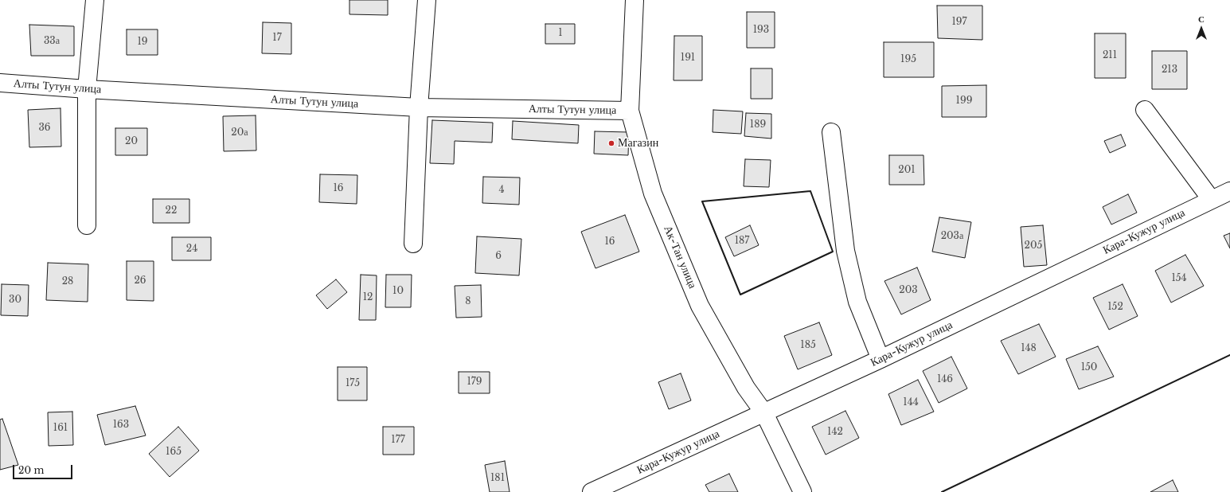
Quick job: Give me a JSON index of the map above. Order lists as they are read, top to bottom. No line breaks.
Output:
{"streets":{"street":["Алты Тутун улица","Кара-Кужур улица","Ак-Тан улица"]},"crossings":[["Алты Тутун улица","Ак-Тан улица"],["Кара-Кужур улица","Ак-Тан улица"]],"places":["Магазин"],"house_numbers":["197","193","1","17","33а","19","211","191","195","213","199","189","36","20а","20","201","16","4","22","203а","187","16","205","24","6","154","26","28","203","10","12","30","8","152","185","148","150","146","179","175","144","163","161","142","177","165","181"],"scale_bar":"20 m","north":"top"}
